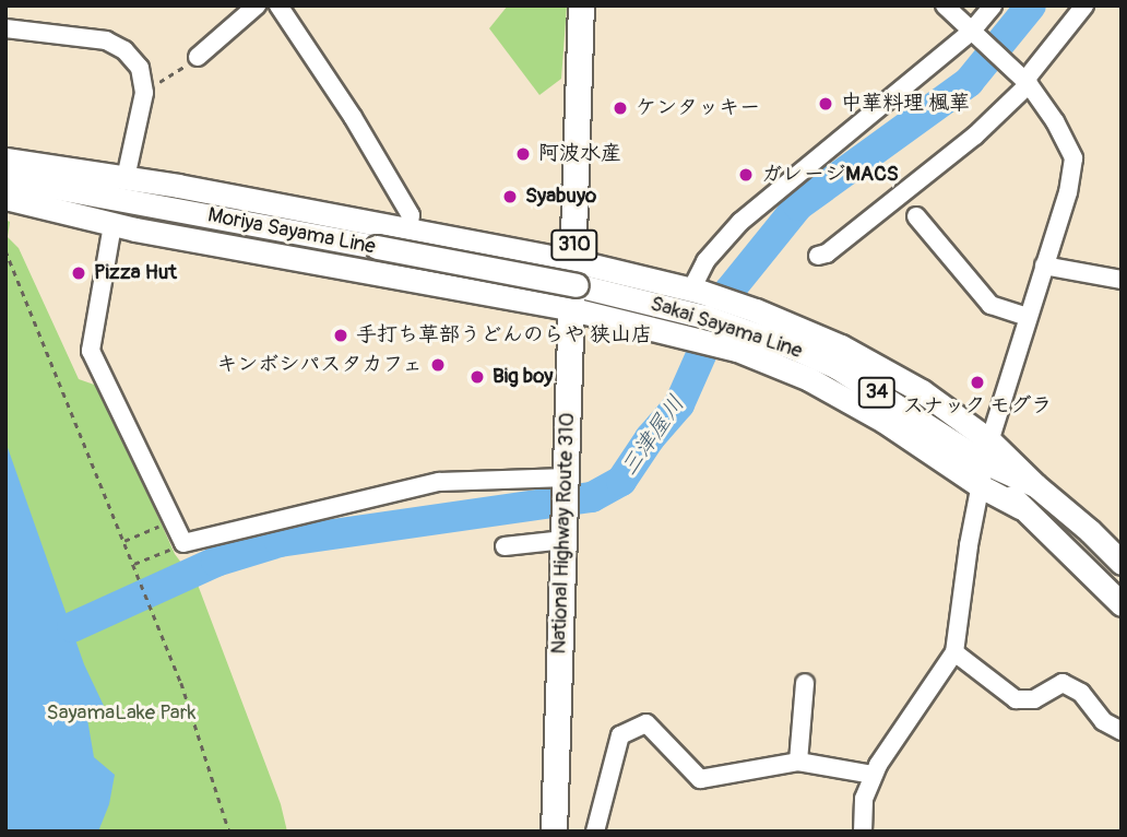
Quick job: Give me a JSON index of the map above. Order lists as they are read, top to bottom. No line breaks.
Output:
{"streets":{"highway":["310","National Highway Route 310"],"main road":["Moriya Sayama Line","Sakai Sayama Line","34"]},"crossings":[["Moriya Sayama Line","Sakai Sayama Line"],["Moriya Sayama Line","National Highway Route 310"],["Sakai Sayama Line","National Highway Route 310"]],"water":["三津屋川"],"parks":["SayamaLake Park"],"places":["中華料理 楓華","ケンタッキー","阿波水産","ガレージMACS","Syabuyo","Pizza Hut","手打ち草部うどんのらや 狭山店","キンボシパスタカフェ","Big boy","スナック モグラ"]}
